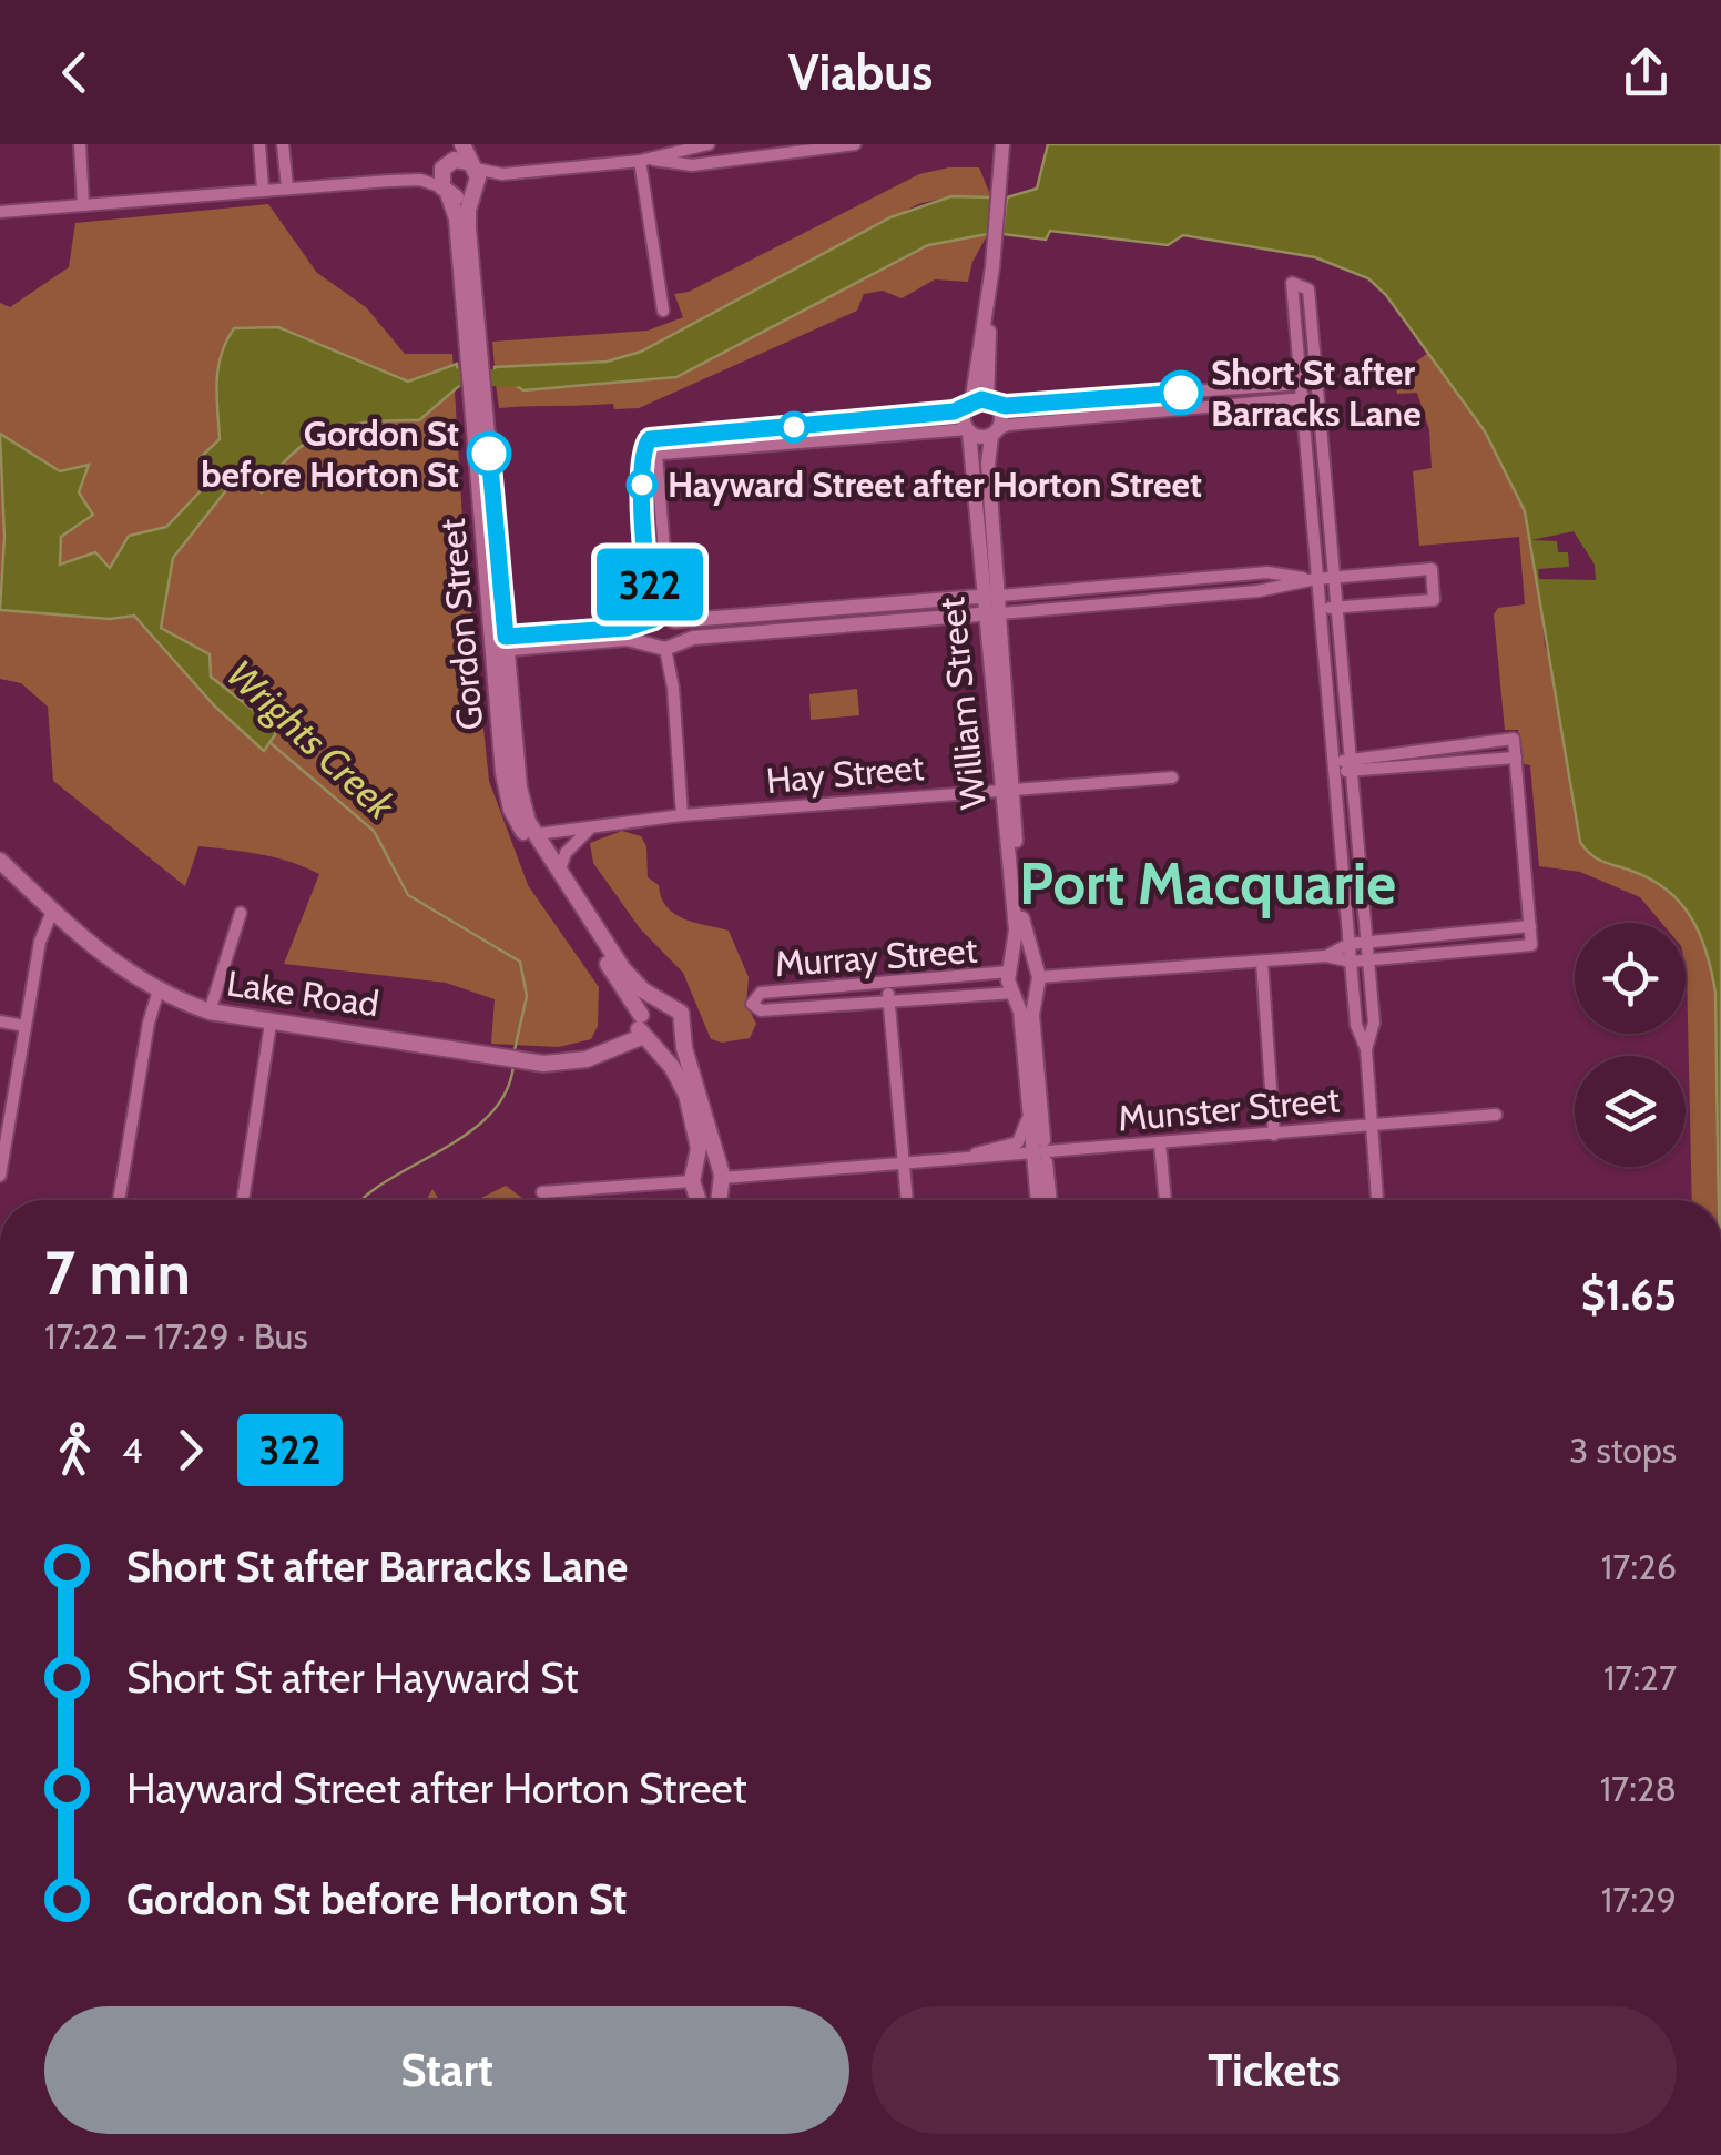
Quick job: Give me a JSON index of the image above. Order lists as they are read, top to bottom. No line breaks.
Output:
{"streets":{"main road":["Gordon Street","Lake Road"],"street":["William Street","Hay Street","Murray Street","Munster Street"]},"crossings":[["Gordon Street","Hay Street"],["Gordon Street","Lake Road"],["William Street","Hay Street"],["William Street","Murray Street"],["William Street","Munster Street"]],"districts":["Port Macquarie"],"water":["Wrights Creek"],"places":["Short St after Barracks Lane","Gordon St before Horton St","Hayward Street after Horton Street"],"lines":["bus line 322"],"page":{"header":"Viabus","on_map":"322","heading":["7 min","17:22 – 17:29 · Bus","$1.65"],"legs":["4","322","3 stops"],"list":[{"name":"Short St after Barracks Lane","value":"17:26"},{"name":"Short St after Hayward St","value":"17:27"},{"name":"Hayward Street after Horton Street","value":"17:28"},{"name":"Gordon St before Horton St","value":"17:29"}],"buttons":["Start","Tickets"]}}
